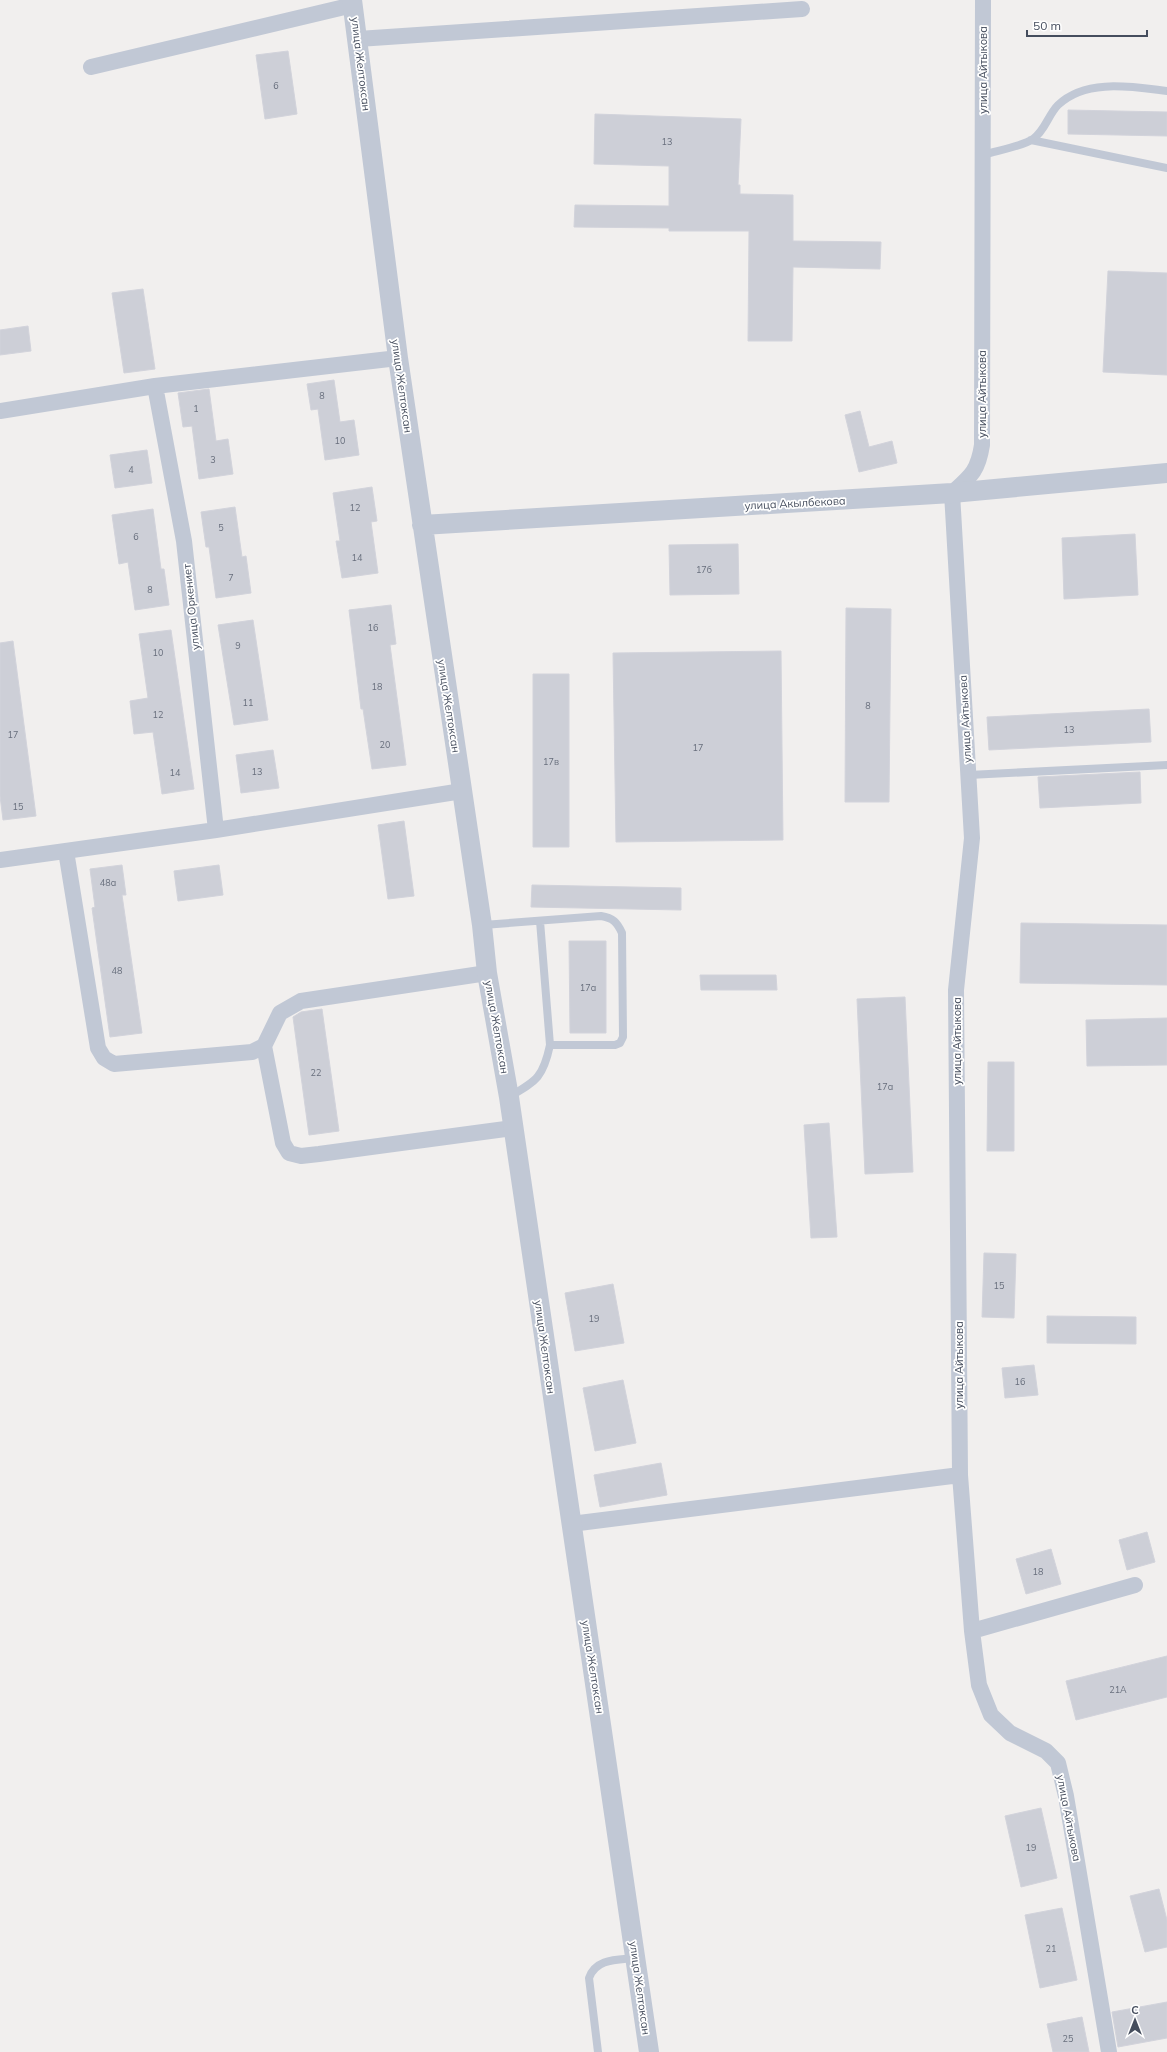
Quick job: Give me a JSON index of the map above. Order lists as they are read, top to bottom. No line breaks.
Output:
{"streets":{"street":["улица Желтоксан","улица Айтыкова","улица Акылбекова","улица Оркениет"]},"crossings":[["улица Желтоксан","улица Акылбекова"],["улица Айтыкова","улица Акылбекова"]],"house_numbers":["6","13","8","1","10","3","4","12","5","6","14","17б","7","8","16","9","10","18","11","8","12","13","17","20","17","17в","13","14","15","48а","48","17а","22","17а","15","19","16","18","21А","19","21","25"],"scale_bar":"50 m","north":"top"}
